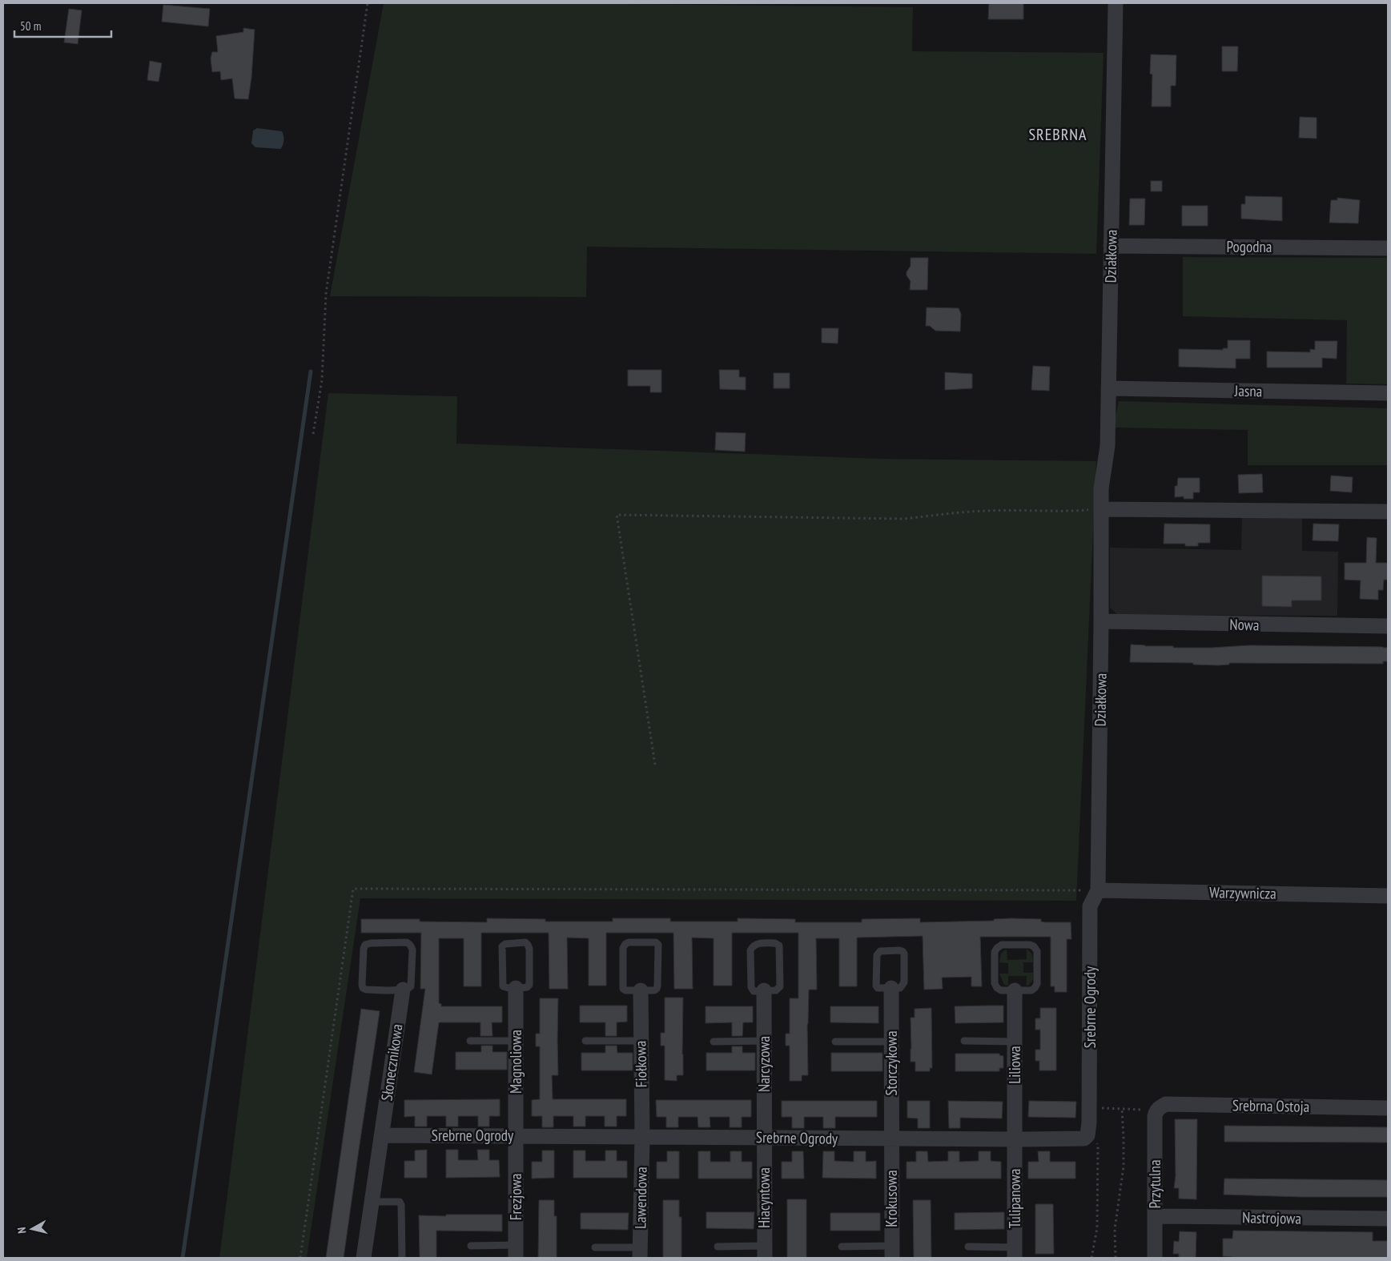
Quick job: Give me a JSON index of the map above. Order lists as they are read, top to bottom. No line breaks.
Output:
{"streets":{"street":["Pogodna","Działkowa","Jasna","Nowa","Warzywnicza","Srebrne Ogrody","Magnoliowa","Słonecznikowa","Storczykowa","Fiołkowa","Narcyzowa","Liliowa","Srebrna Ostoja","Przytulna","Frezjowa","Lawendowa","Hiacyntowa","Krokusowa","Tulipanowa","Nastrojowa"]},"crossings":[["Pogodna","Działkowa"],["Działkowa","Jasna"],["Działkowa","Nowa"],["Działkowa","Warzywnicza"],["Działkowa","Srebrne Ogrody"],["Warzywnicza","Srebrne Ogrody"],["Srebrne Ogrody","Magnoliowa"],["Srebrne Ogrody","Słonecznikowa"],["Srebrne Ogrody","Storczykowa"],["Srebrne Ogrody","Fiołkowa"],["Srebrne Ogrody","Narcyzowa"],["Srebrne Ogrody","Liliowa"],["Srebrne Ogrody","Frezjowa"],["Srebrne Ogrody","Lawendowa"],["Srebrne Ogrody","Hiacyntowa"],["Srebrne Ogrody","Krokusowa"],["Srebrne Ogrody","Tulipanowa"],["Magnoliowa","Frezjowa"],["Storczykowa","Krokusowa"],["Fiołkowa","Lawendowa"],["Narcyzowa","Hiacyntowa"],["Liliowa","Tulipanowa"],["Srebrna Ostoja","Przytulna"],["Przytulna","Nastrojowa"]],"districts":["SREBRNA"],"scale_bar":"50 m","north":"left"}
